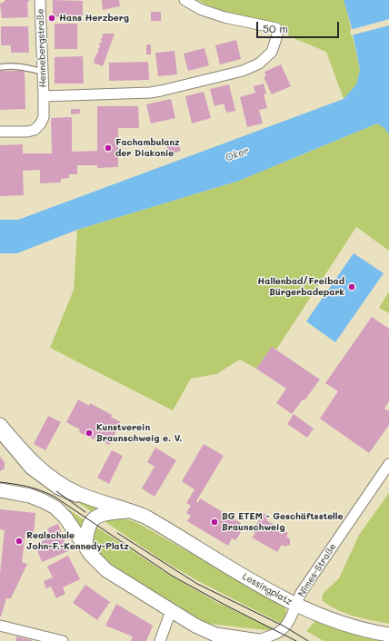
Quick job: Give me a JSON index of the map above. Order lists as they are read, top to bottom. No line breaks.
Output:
{"streets":{"main road":["Lessingplatz"],"street":["Hennebergstraße","Nîmes-Straße"]},"crossings":[["Nîmes-Straße","Lessingplatz"]],"water":["Oker"],"places":["Hans Herzberg","Fachambulanz der Diakonie","Hallenbad/Freibad Bürgerbadepark","Kunstverein Braunschweig e. V.","BG ETEM - Geschäftsstelle Braunschweig","Realschule John-F.-Kennedy-Platz"],"scale_bar":"50 m"}
